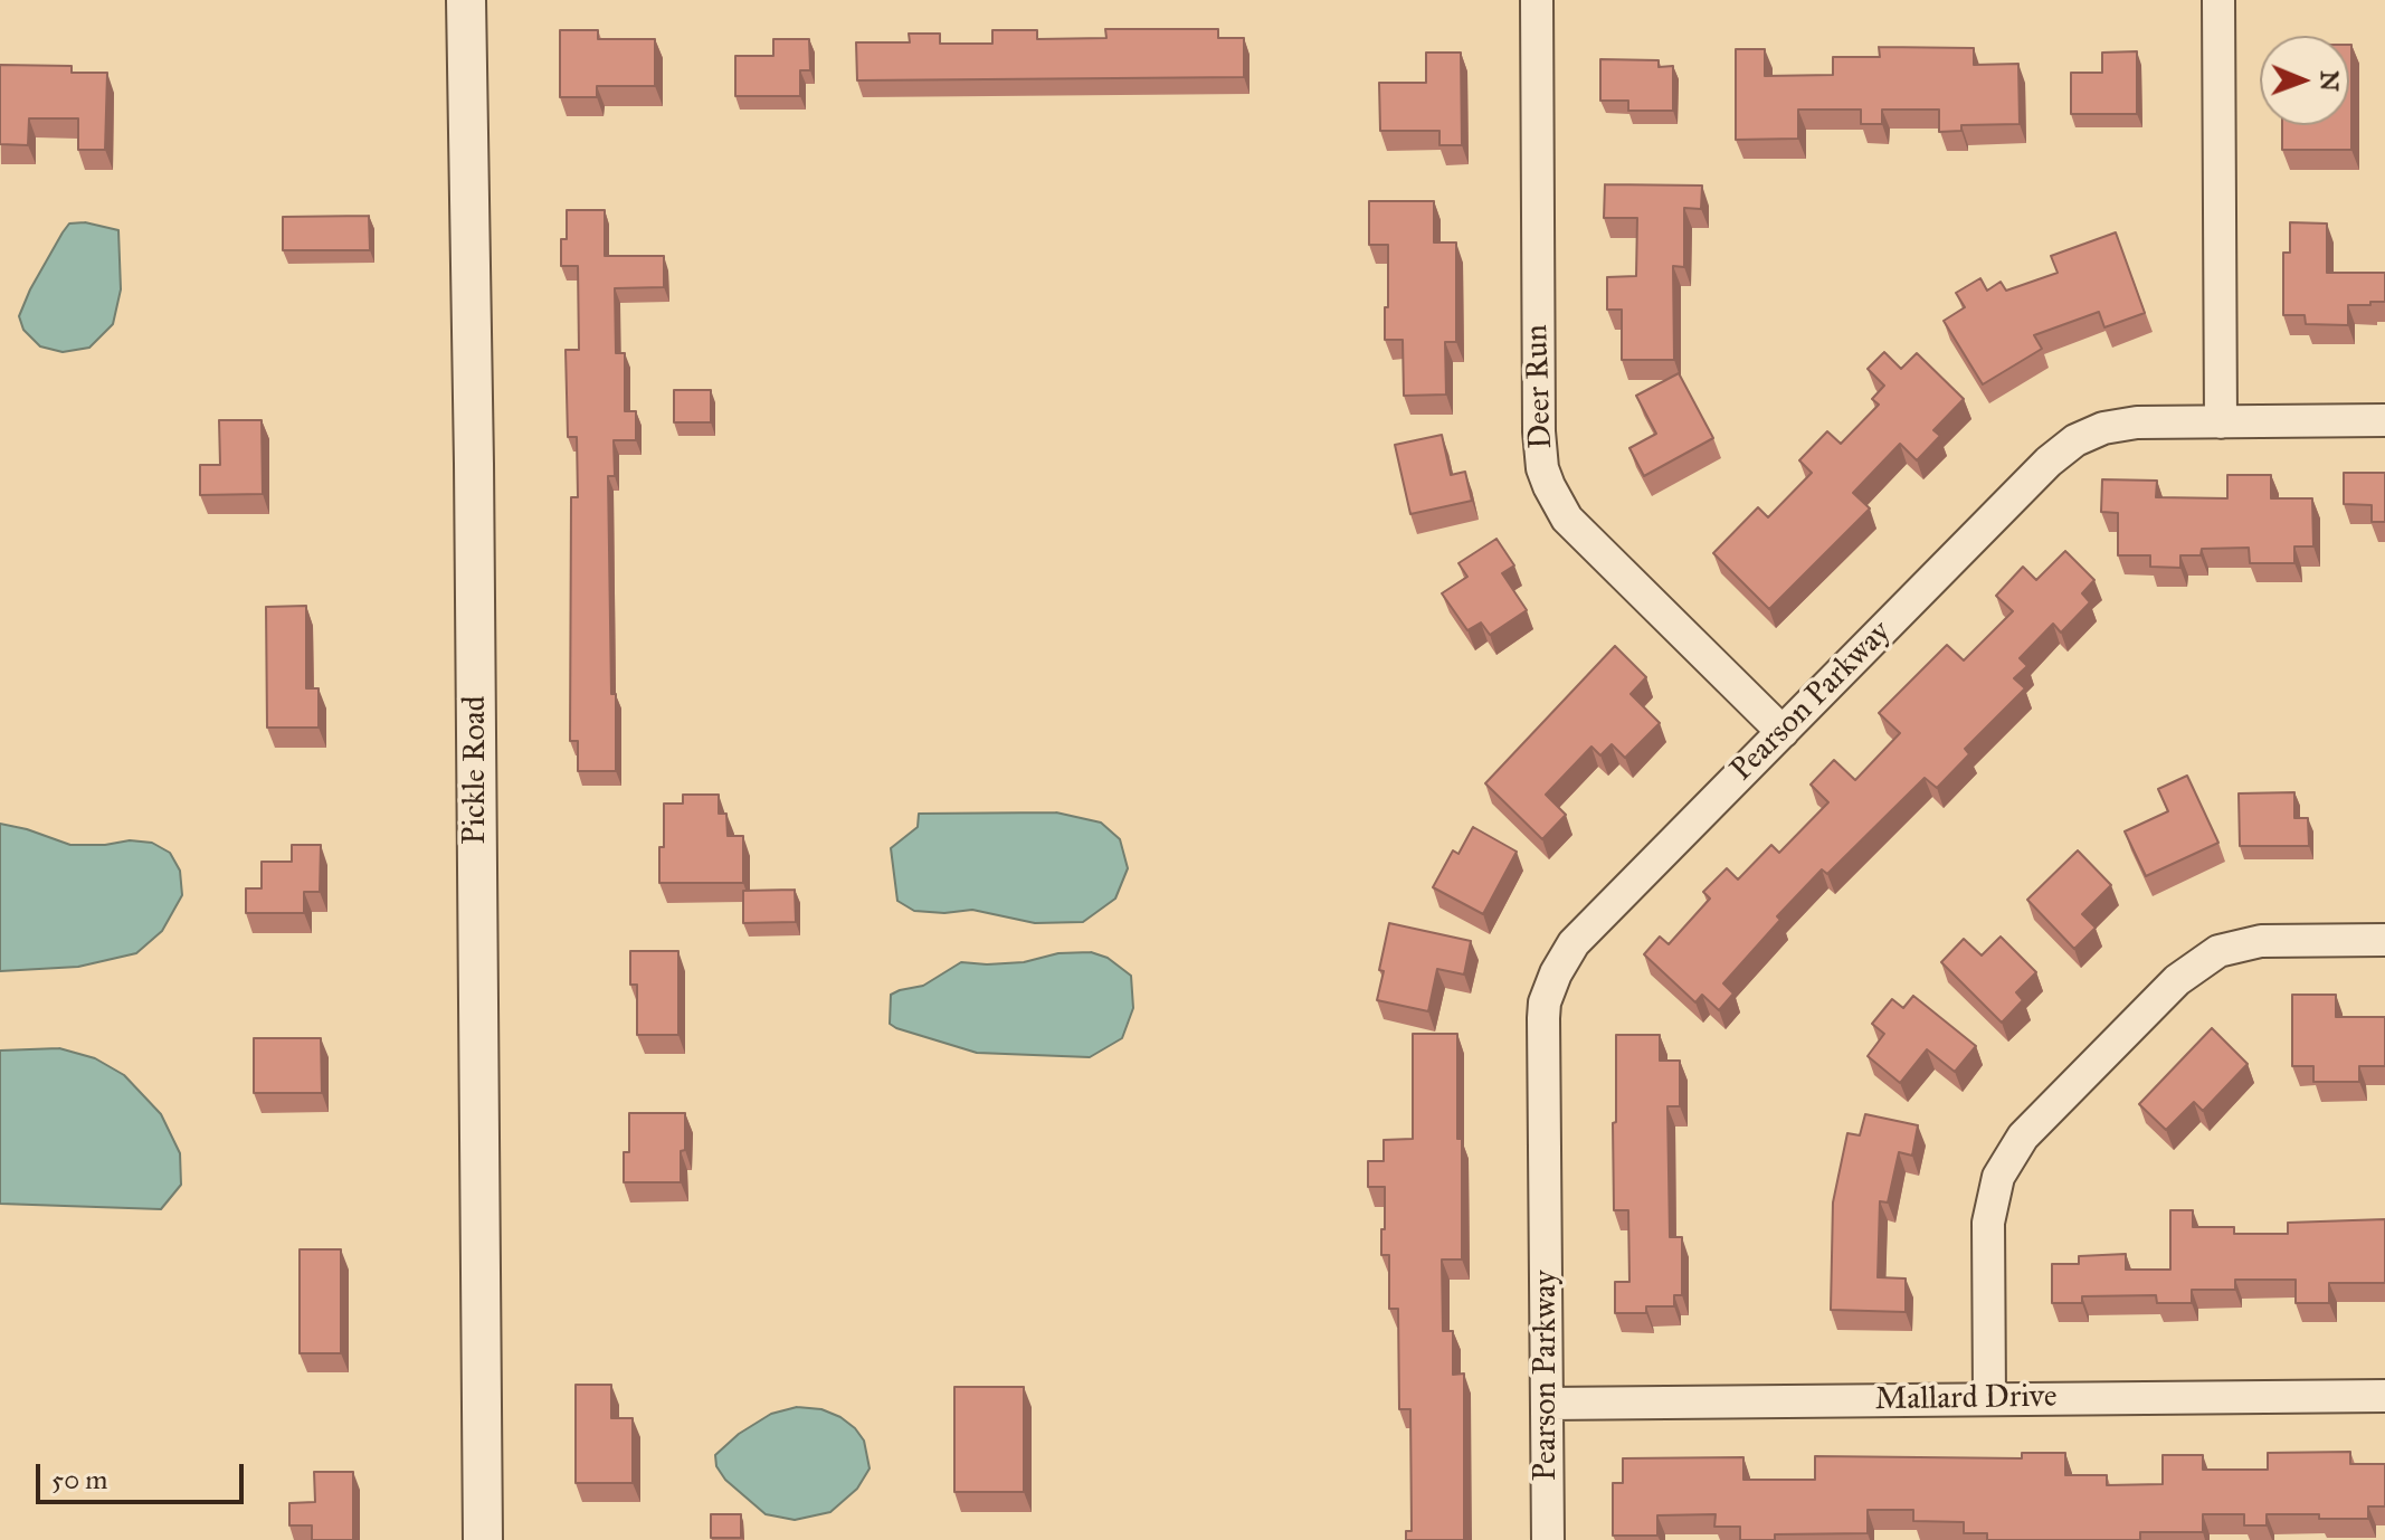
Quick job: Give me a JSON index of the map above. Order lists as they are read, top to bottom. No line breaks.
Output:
{"streets":{"street":["Deer Run","Pearson Parkway","Pickle Road","Mallard Drive"]},"crossings":[["Deer Run","Pearson Parkway"],["Pearson Parkway","Mallard Drive"]],"scale_bar":"50 m","north":"right"}
